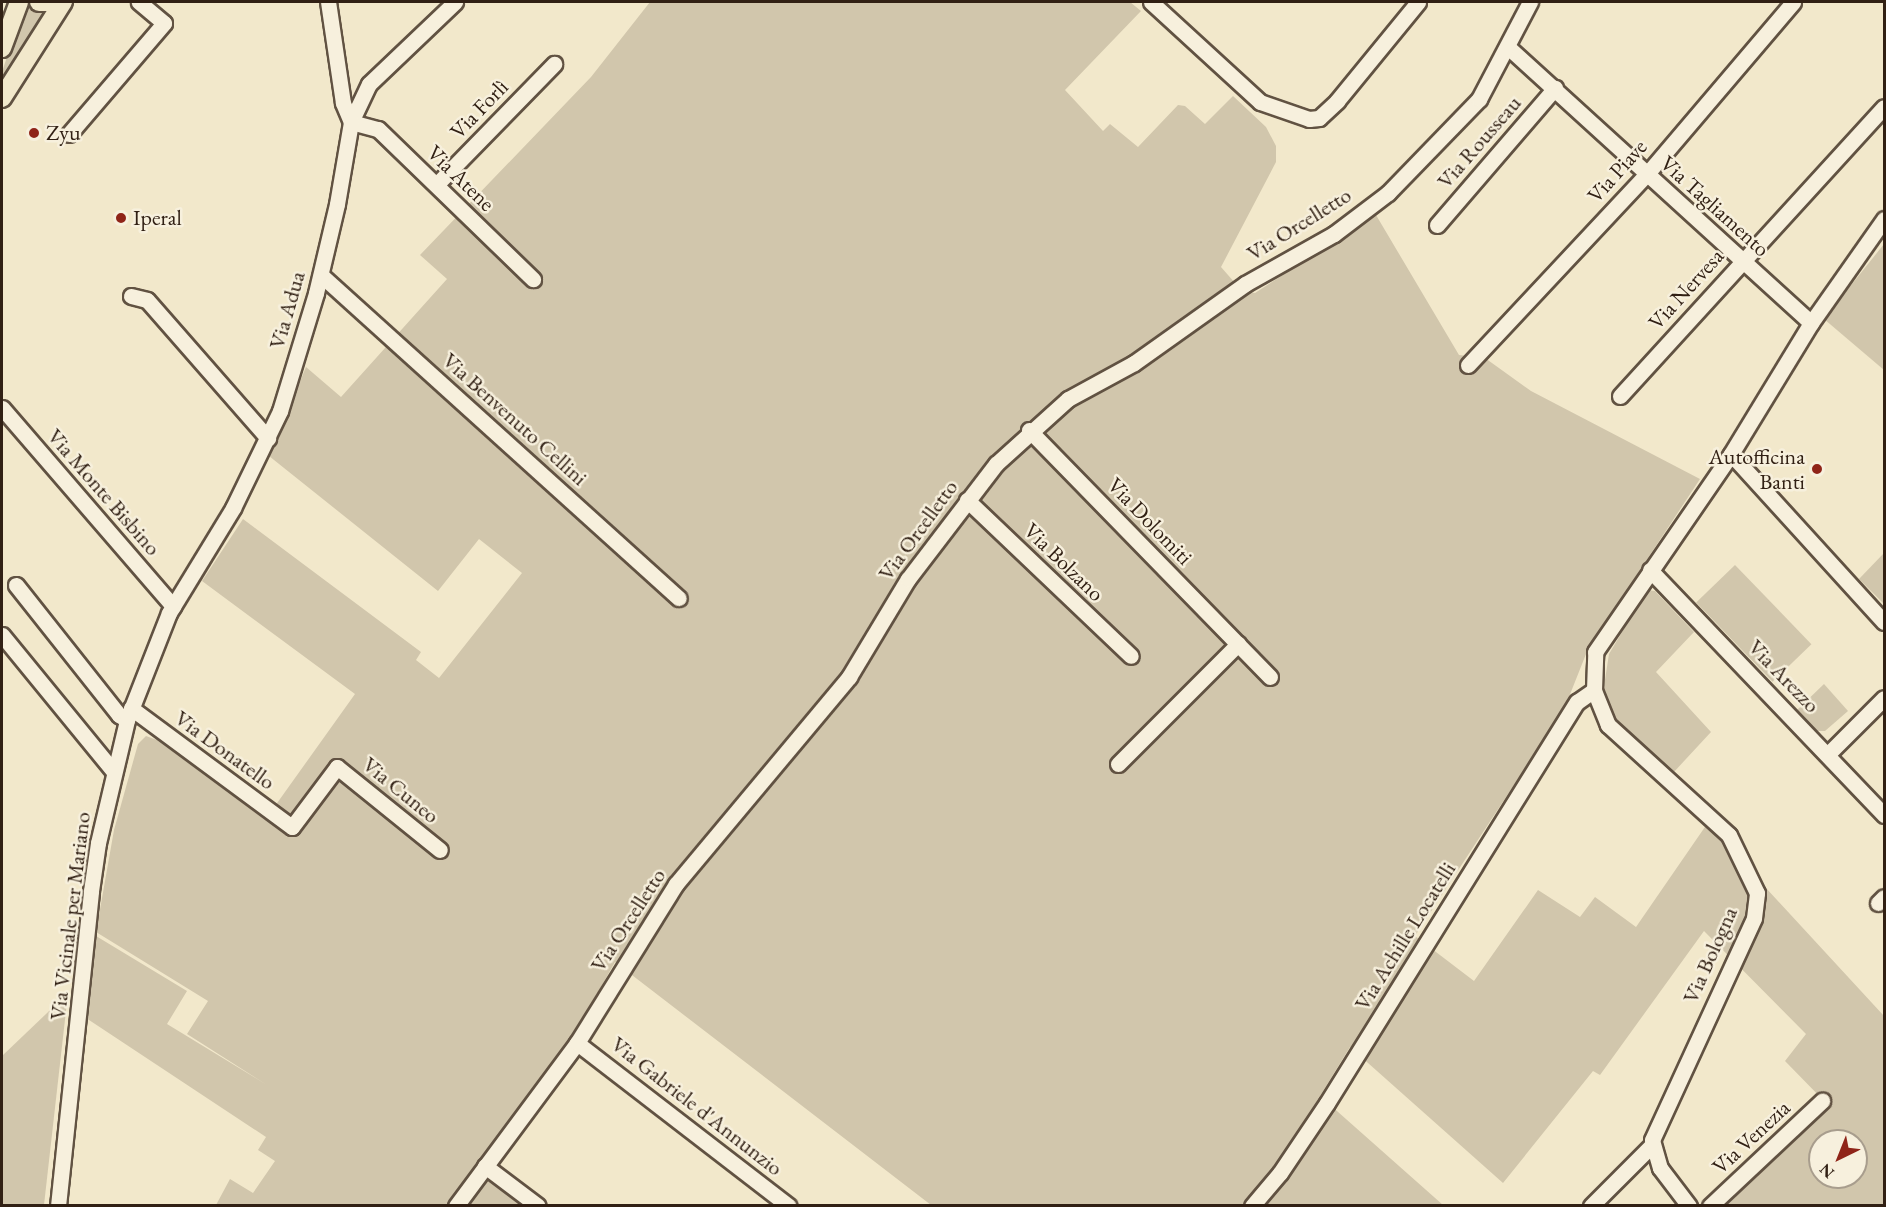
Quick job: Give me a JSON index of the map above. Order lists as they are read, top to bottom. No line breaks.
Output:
{"streets":{"street":["Via Forlì","Via Rousseau","Via Piave","Via Atene","Via Tagliamento","Via Orcelletto","Via Nervesa","Via Adua","Via Benvenuto Cellini","Via Monte Bisbino","Via Dolomiti","Via Bolzano","Via Arezzo","Via Donatello","Via Cuneo","Via Vicinale per Mariano","Via Achille Locatelli","Via Bologna","Via Gabriele d'Annunzio","Via Venezia"]},"crossings":[["Via Forlì","Via Atene"],["Via Rousseau","Via Tagliamento"],["Via Piave","Via Tagliamento"],["Via Atene","Via Adua"],["Via Tagliamento","Via Orcelletto"],["Via Tagliamento","Via Nervesa"],["Via Orcelletto","Via Dolomiti"],["Via Orcelletto","Via Bolzano"],["Via Orcelletto","Via Gabriele d'Annunzio"],["Via Adua","Via Benvenuto Cellini"],["Via Adua","Via Monte Bisbino"],["Via Adua","Via Vicinale per Mariano"],["Via Monte Bisbino","Via Vicinale per Mariano"],["Via Donatello","Via Cuneo"],["Via Donatello","Via Vicinale per Mariano"],["Via Achille Locatelli","Via Bologna"]],"places":["Zyu","Iperal","Autofficina Banti"],"north":"bottom left"}
